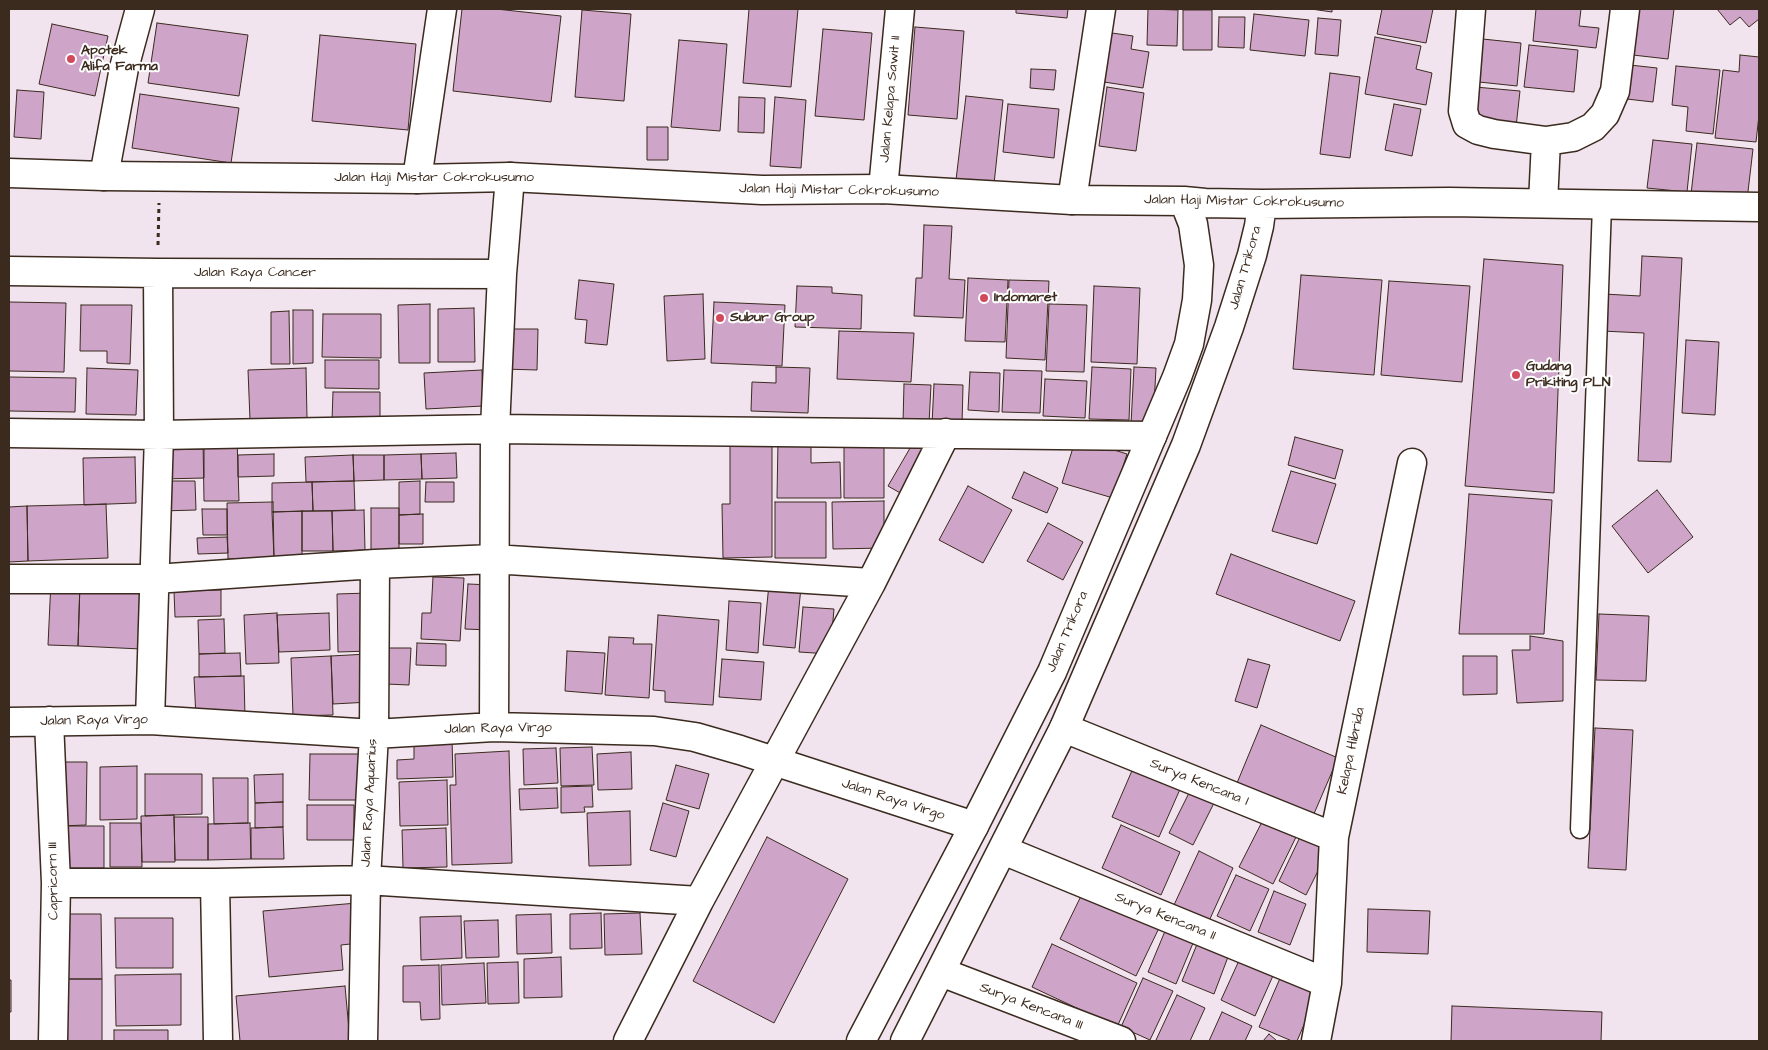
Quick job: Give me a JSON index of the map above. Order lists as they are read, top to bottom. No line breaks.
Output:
{"streets":{"street":["Jalan Kelapa Sawit II","Jalan Haji Mistar Cokrokusumo","Jalan Trikora","Jalan Raya Cancer","Jalan Raya Virgo","Kelapa Hibrida","Surya Kencana I","Jalan Raya Aquarius","Capricorn III","Surya Kencana II","Surya Kencana III"]},"crossings":[["Jalan Kelapa Sawit II","Jalan Haji Mistar Cokrokusumo"],["Jalan Haji Mistar Cokrokusumo","Jalan Trikora"],["Jalan Trikora","Jalan Raya Virgo"],["Jalan Trikora","Surya Kencana I"],["Jalan Trikora","Surya Kencana II"],["Jalan Trikora","Surya Kencana III"],["Jalan Raya Virgo","Jalan Raya Aquarius"],["Jalan Raya Virgo","Capricorn III"],["Kelapa Hibrida","Surya Kencana I"],["Kelapa Hibrida","Surya Kencana II"]],"places":["Apotek Alifa Farma","Indomaret","Subur Group","Gudang Prikiting PLN"]}
